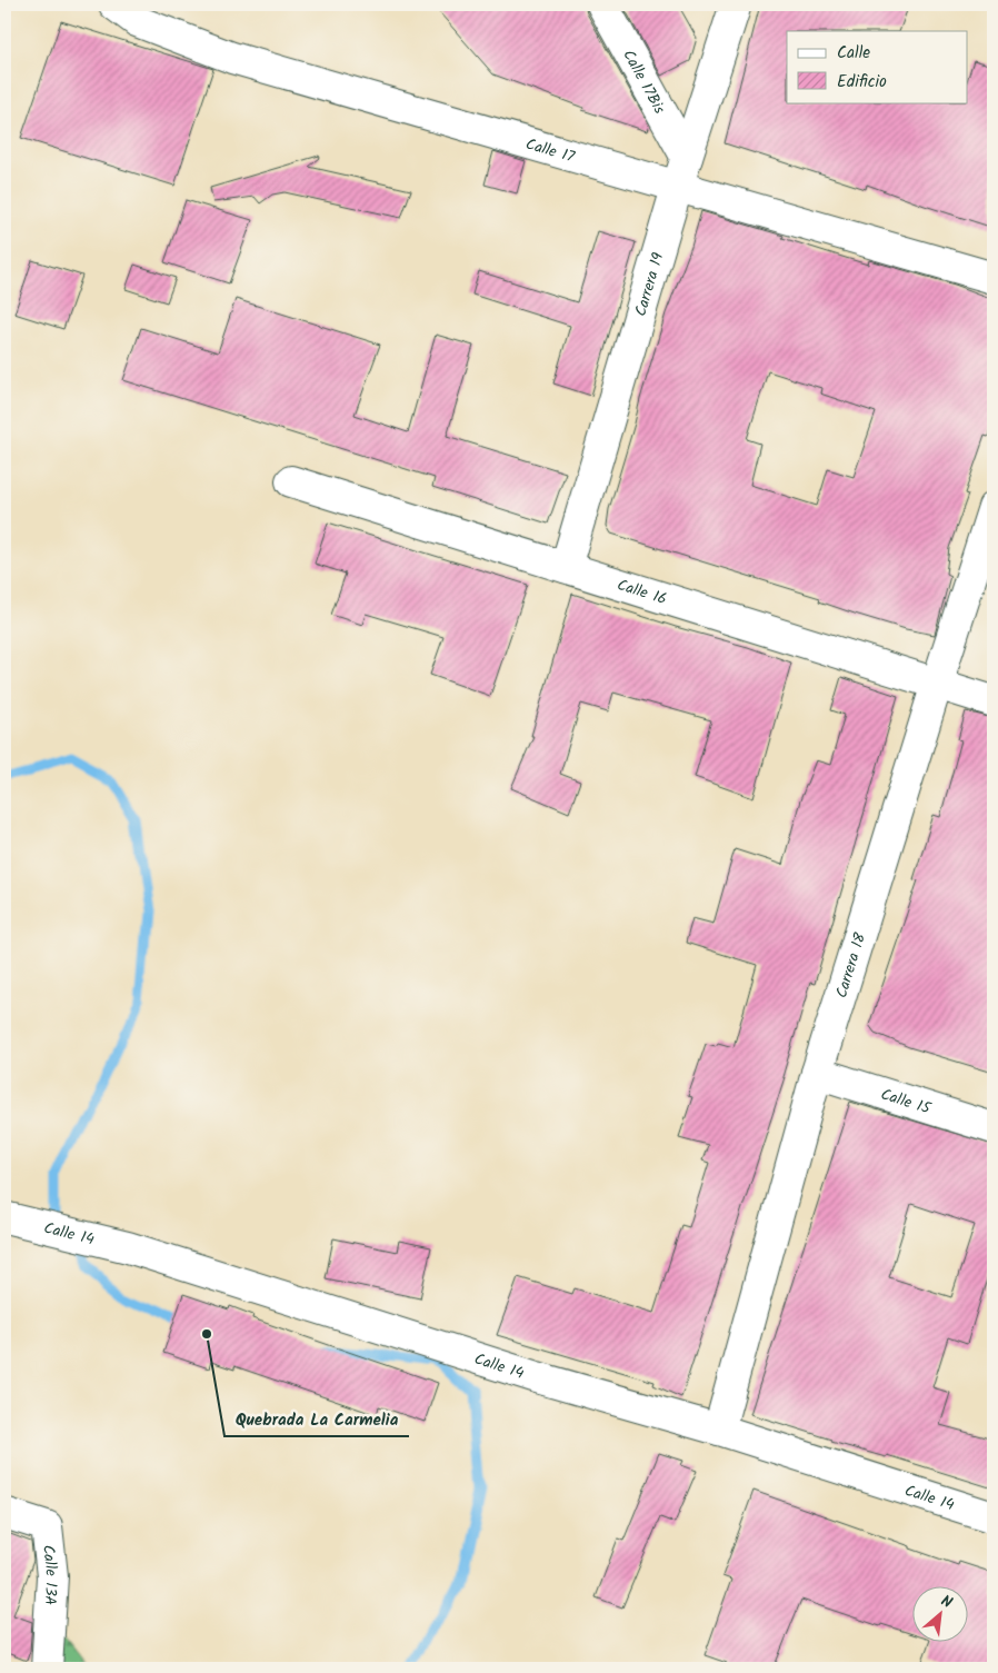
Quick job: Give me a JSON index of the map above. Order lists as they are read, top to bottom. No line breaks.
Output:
{"streets":{"street":["Calle 17Bis","Calle 17","Carrera 19","Calle 16","Carrera 18","Calle 15","Calle 14","Calle 13A"]},"crossings":[["Calle 17Bis","Carrera 19"],["Calle 17","Carrera 19"],["Carrera 19","Calle 16"],["Calle 16","Carrera 18"],["Carrera 18","Calle 15"],["Carrera 18","Calle 14"]],"places":["Quebrada La Carmelia"],"legend":["Calle","Edificio"],"north":"top right"}
